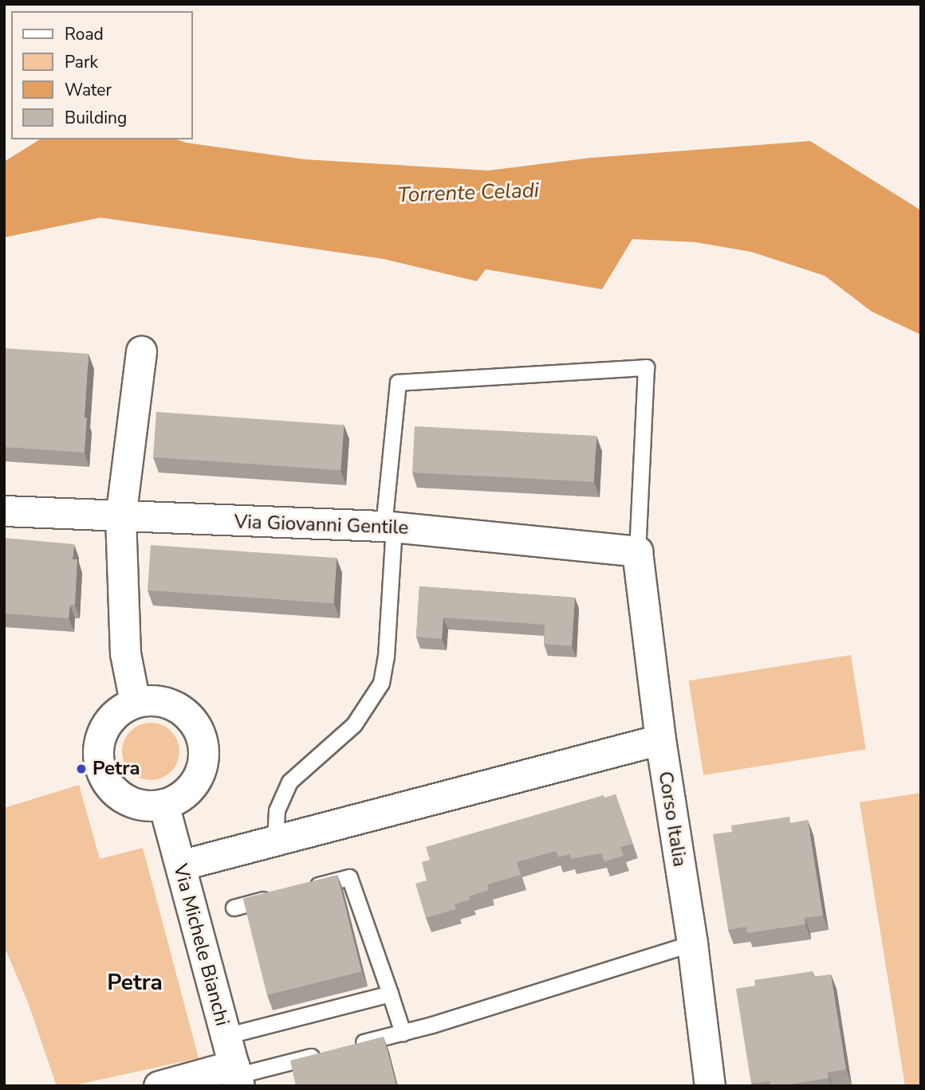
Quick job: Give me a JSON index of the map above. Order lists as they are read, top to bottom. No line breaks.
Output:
{"streets":{"street":["Via Giovanni Gentile","Corso Italia","Via Michele Bianchi"]},"crossings":[["Via Giovanni Gentile","Corso Italia"]],"districts":["Petra"],"water":["Torrente Celadi"],"places":["Petra"],"legend":["Road","Park","Water","Building"]}
